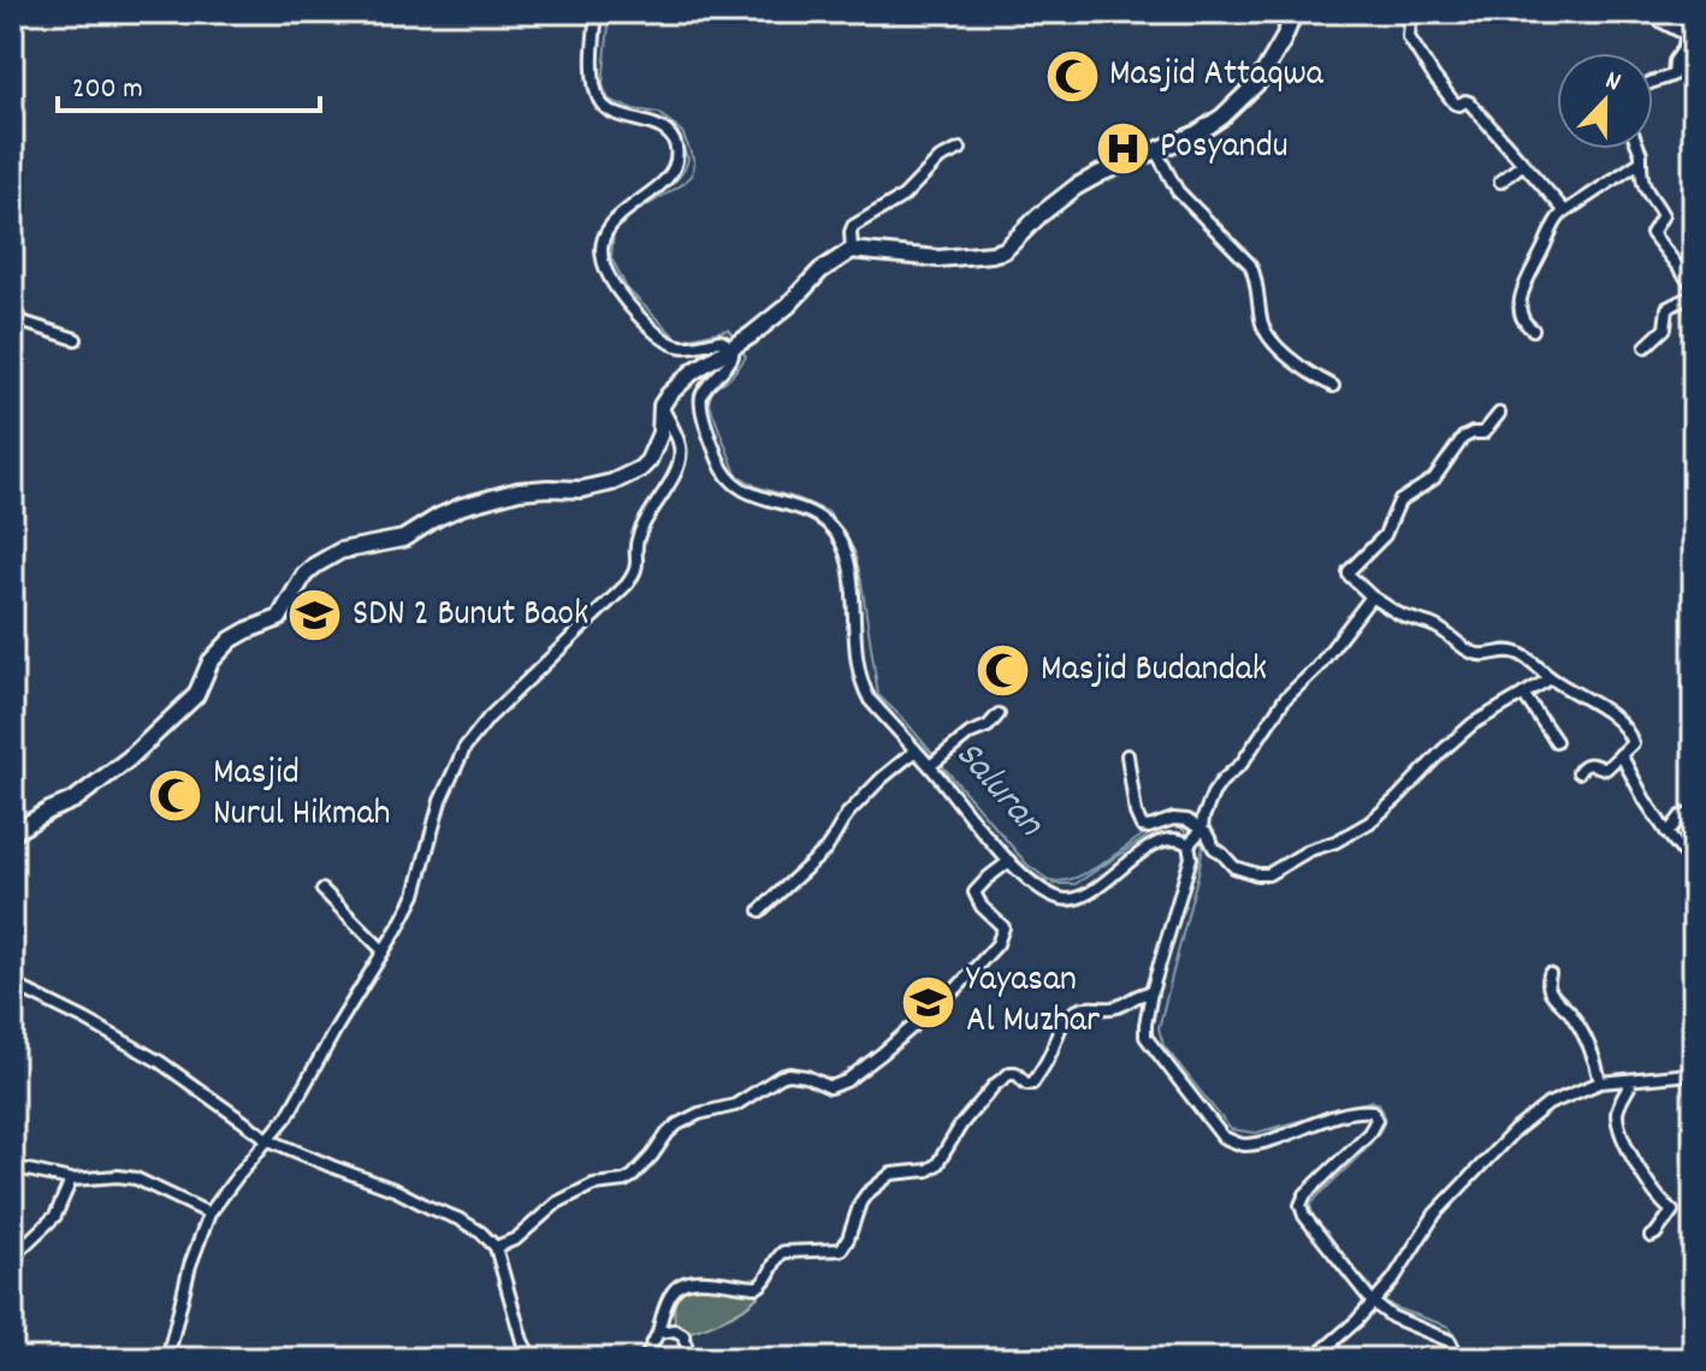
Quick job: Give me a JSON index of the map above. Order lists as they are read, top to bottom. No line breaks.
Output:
{"water":["Saluran"],"places":{"mosque":["Masjid Attaqwa","Masjid Budandak","Masjid Nurul Hikmah"],"hospital":["Posyandu"],"school or university":["SDN 2 Bunut Baok","Yayasan Al Muzhar"]},"scale_bar":"200 m","north":"top"}
